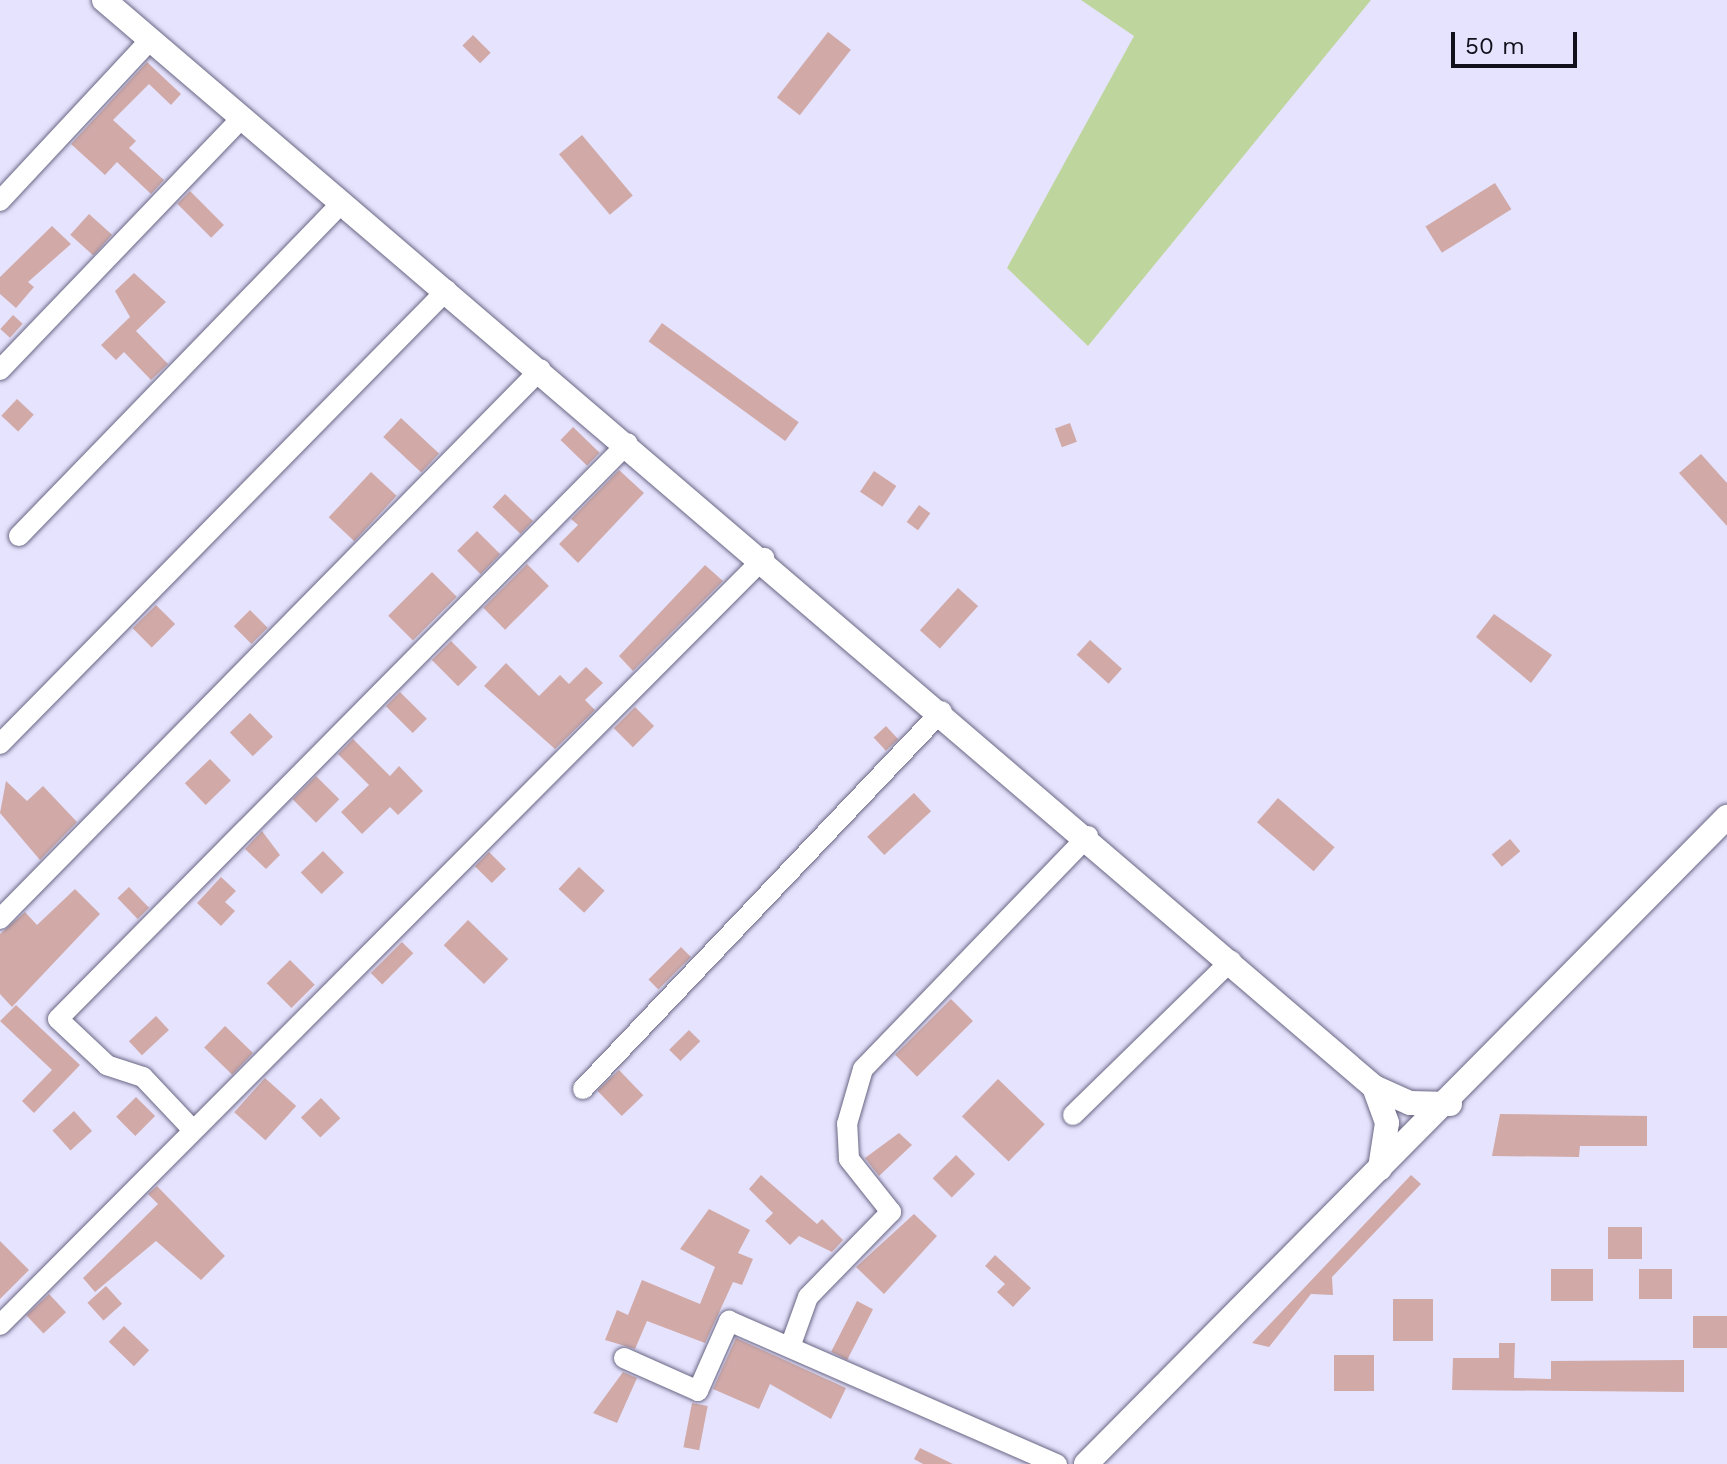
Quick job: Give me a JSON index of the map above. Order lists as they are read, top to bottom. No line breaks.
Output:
{"scale_bar":"50 m"}
